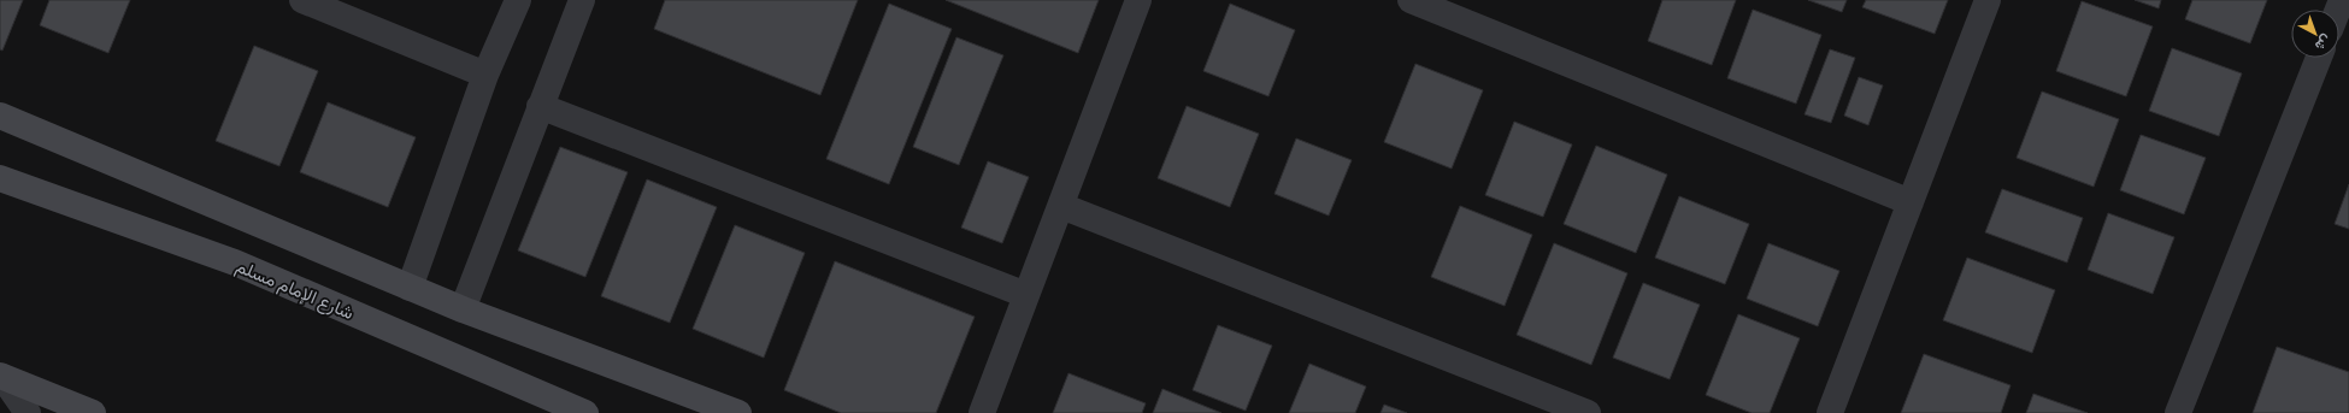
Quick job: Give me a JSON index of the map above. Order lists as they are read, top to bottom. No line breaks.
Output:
{"streets":{"street":["شارع الإمام مسلم"]},"north":"bottom right"}
